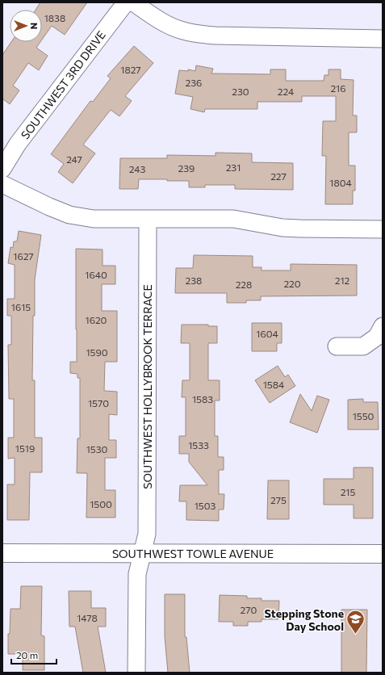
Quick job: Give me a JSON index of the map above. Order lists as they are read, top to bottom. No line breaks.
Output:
{"streets":{"street":["SOUTHWEST 3RD DRIVE","SOUTHWEST HOLLYBROOK TERRACE","SOUTHWEST TOWLE AVENUE"]},"crossings":[["SOUTHWEST HOLLYBROOK TERRACE","SOUTHWEST TOWLE AVENUE"]],"places":{"school or university":["Stepping Stone Day School"]},"house_numbers":["1838","1827","236","216","230","224","247","231","239","243","227","1804","1627","1640","238","212","220","228","1615","1620","1604","1590","1584","1583","1570","1550","1533","1519","1530","215","275","1500","1503","270","1478"],"scale_bar":"20 m","north":"right"}
